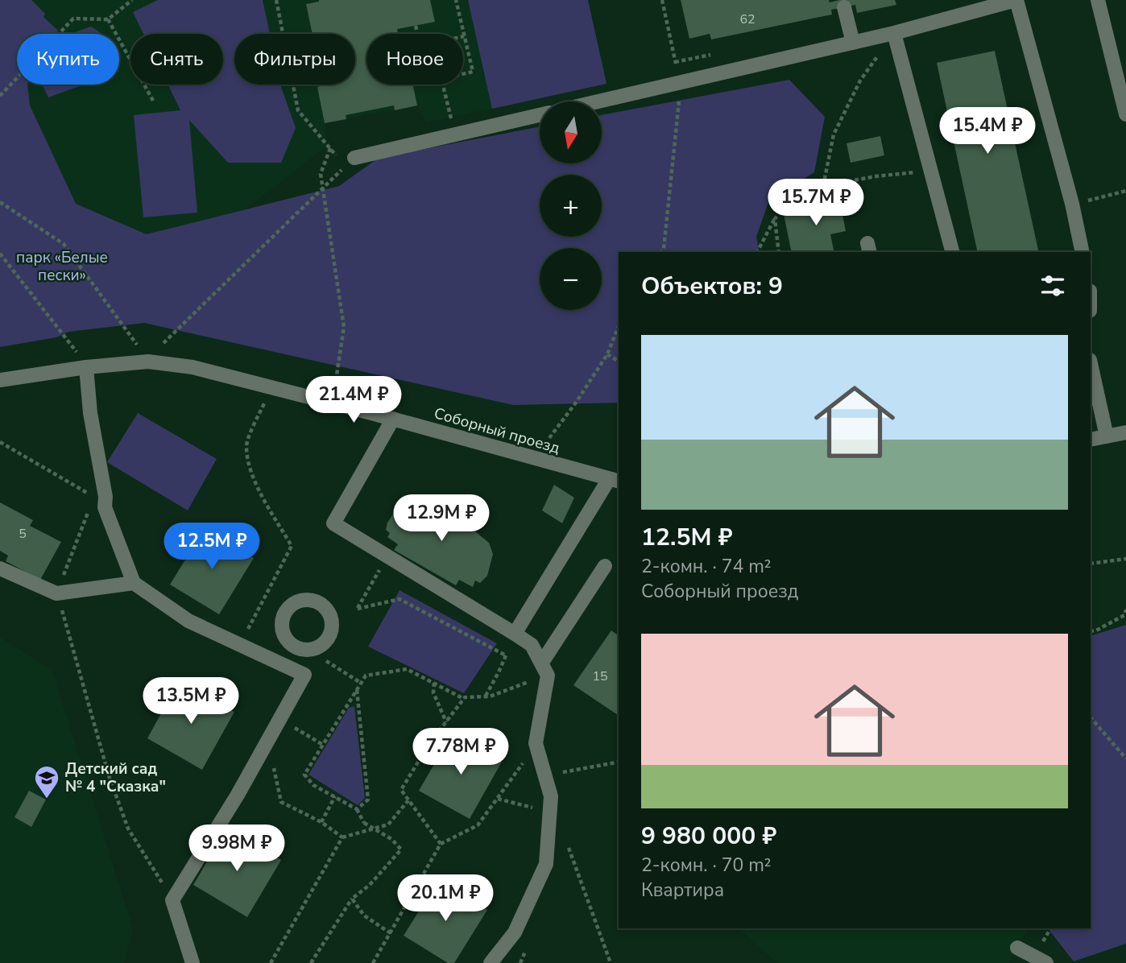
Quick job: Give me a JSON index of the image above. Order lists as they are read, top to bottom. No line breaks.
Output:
{"streets":{"street":["Соборный проезд"]},"parks":["парк «Белые пески»"],"places":{"school or university":["Детский сад № 4 \"Сказка\""]},"house_numbers":["62","5","15"],"north":"bottom","page":{"chip":["Купить","Снять","Фильтры","Новое"],"map_buttons":["+","−"],"price":["15.4M ₽","15.7M ₽","21.4M ₽","12.9M ₽","12.5M ₽","13.5M ₽","7.78M ₽","9.98M ₽","20.1M ₽"],"heading":"Объектов: 9","list":[{"name":"12.5M ₽","note":"2-комн. · 74 m² · Соборный проезд"},{"name":"9 980 000 ₽","note":"2-комн. · 70 m² · Квартира"}]}}
